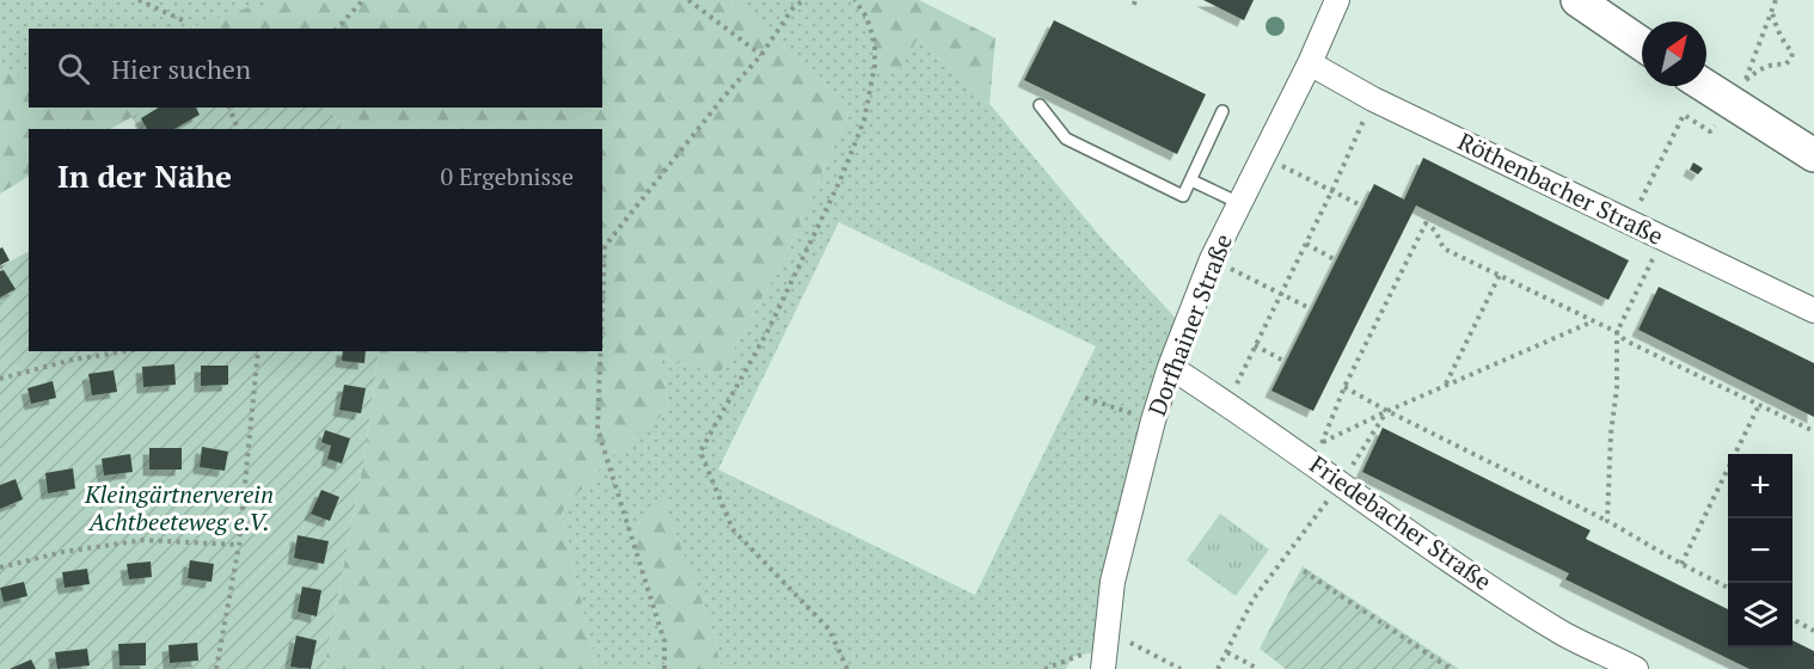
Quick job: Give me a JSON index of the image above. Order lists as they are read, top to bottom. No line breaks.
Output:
{"streets":{"street":["Röthenbacher Straße","Dorfhainer Straße","Friedebacher Straße"]},"crossings":[["Röthenbacher Straße","Dorfhainer Straße"],["Dorfhainer Straße","Friedebacher Straße"]],"parks":["Kleingärtnerverein Achtbeeteweg e.V."],"north":"top right","page":{"search":"Hier suchen","heading":["In der Nähe","0 Ergebnisse"],"map_buttons":["+","−"]}}
